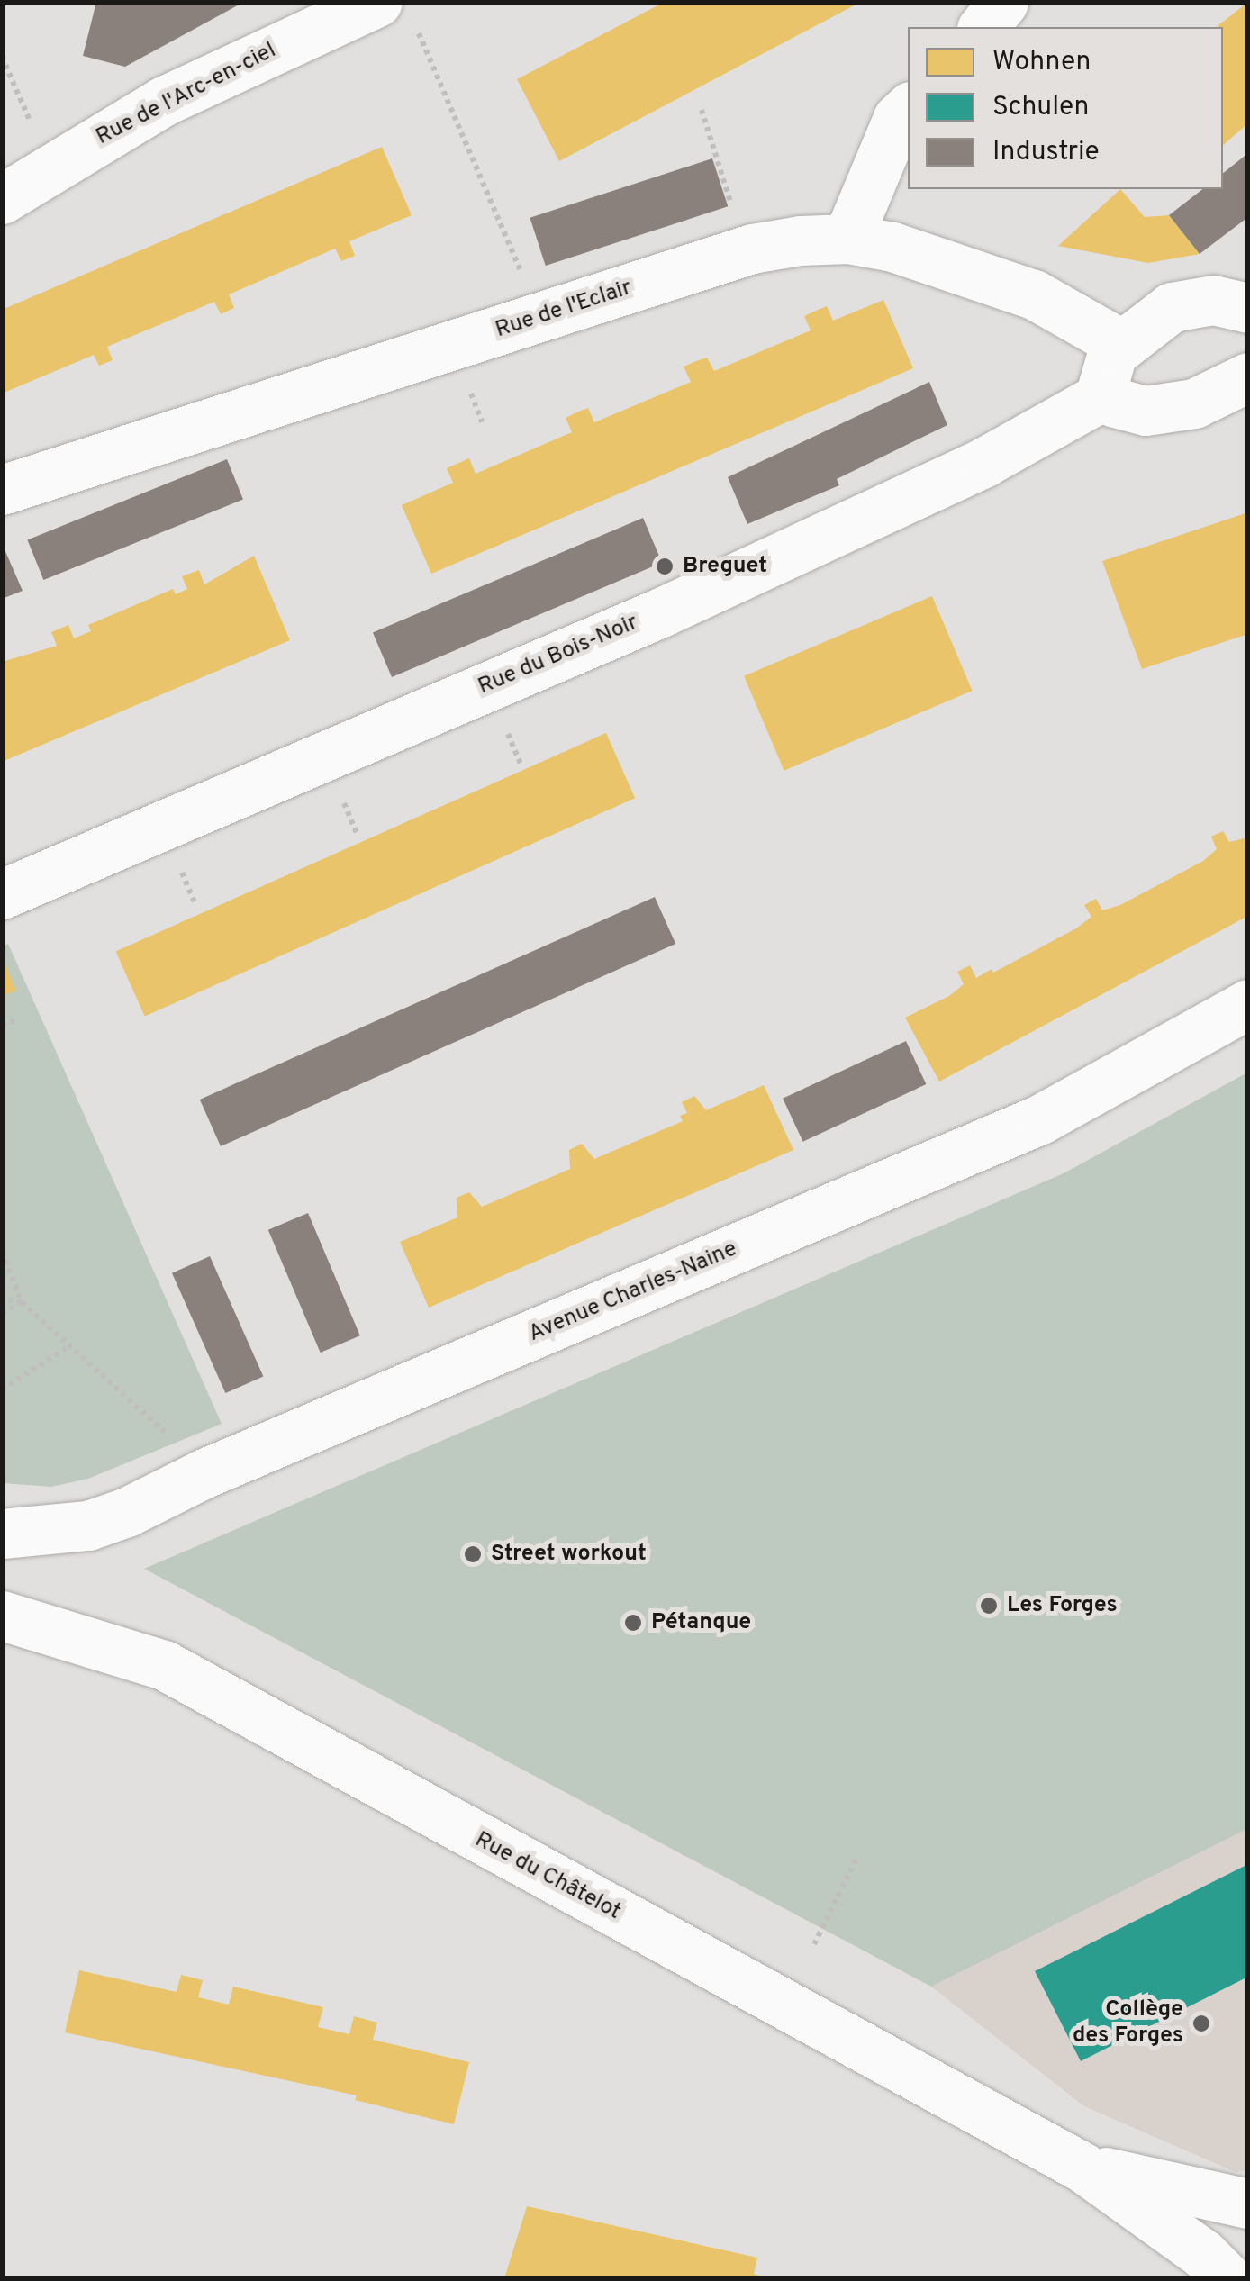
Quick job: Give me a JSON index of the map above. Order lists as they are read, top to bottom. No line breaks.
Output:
{"streets":{"street":["Rue de l'Arc-en-ciel","Rue de l'Eclair","Rue du Bois-Noir","Avenue Charles-Naine","Rue du Châtelot"]},"places":["Breguet","Street workout","Les Forges","Pétanque","Collège des Forges"],"legend":["Wohnen","Schulen","Industrie"]}
